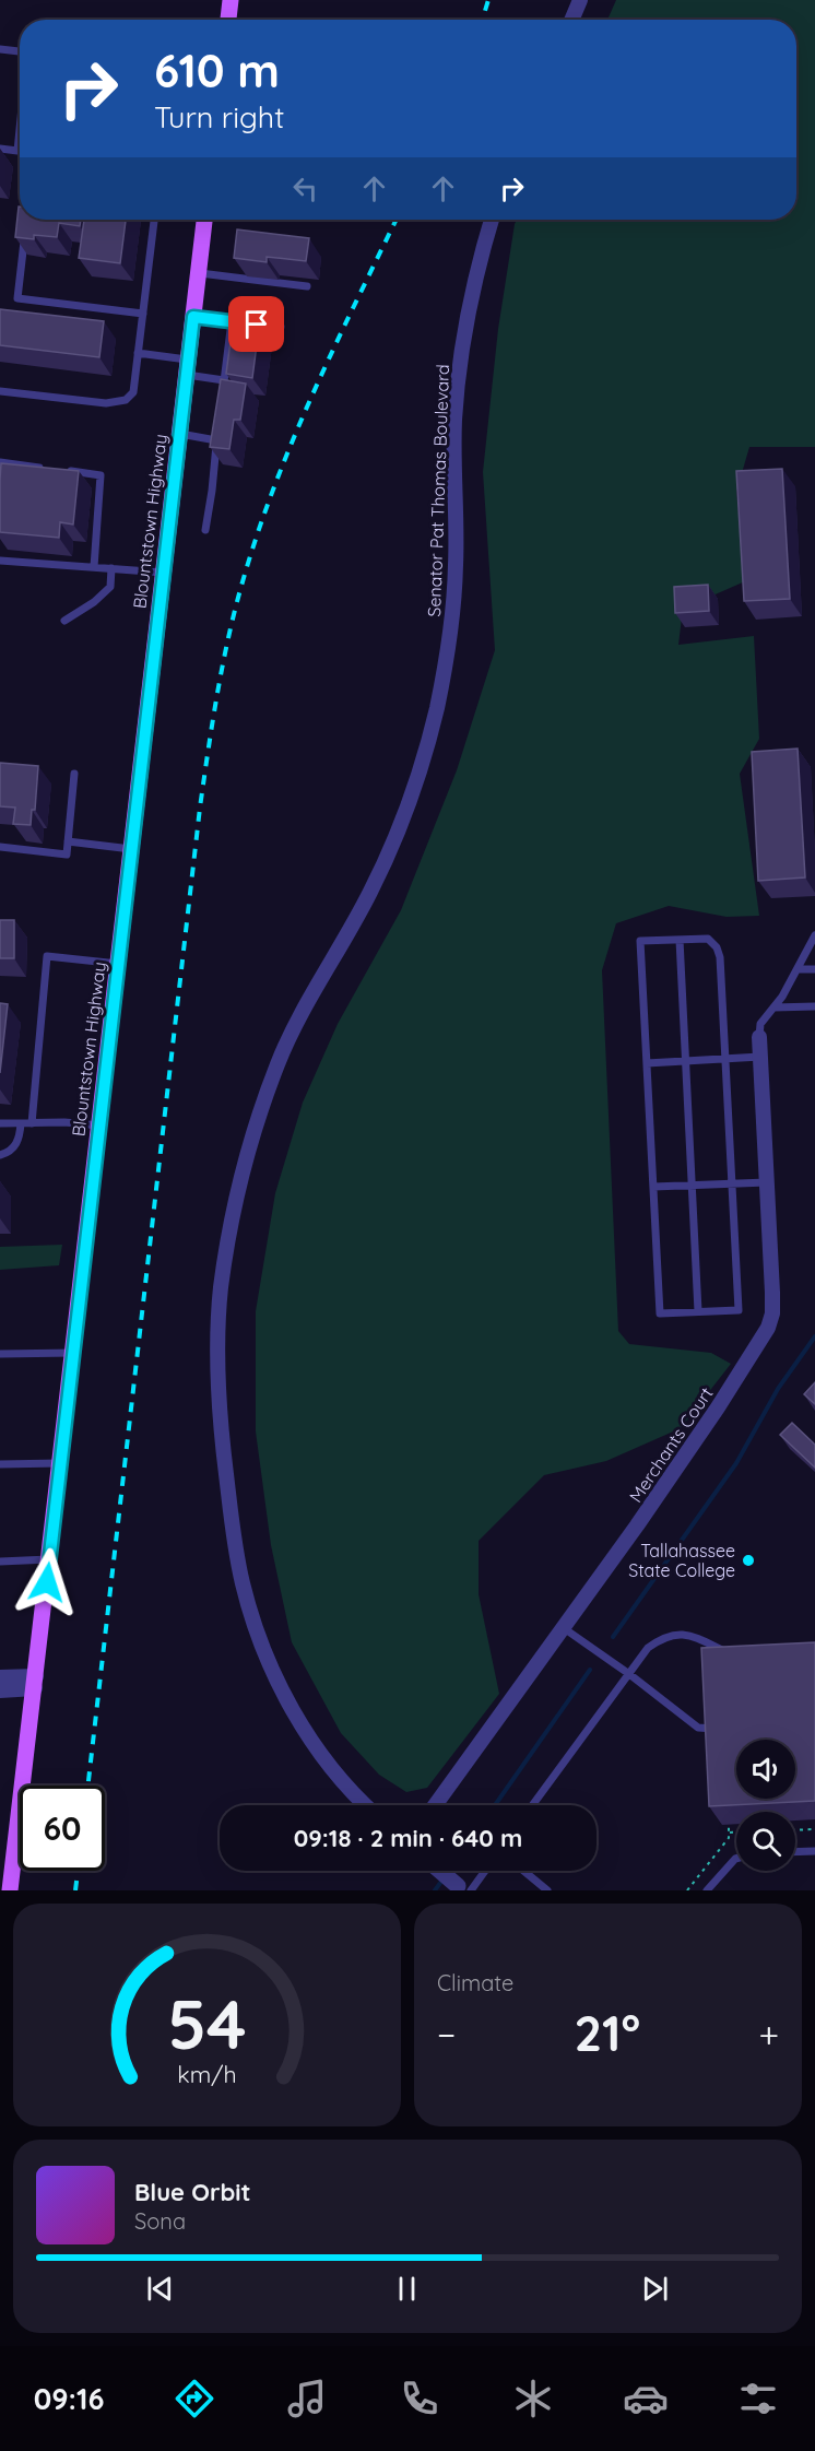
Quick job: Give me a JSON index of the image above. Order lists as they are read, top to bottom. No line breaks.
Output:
{"streets":{"main road":["Blountstown Highway"],"street":["Senator Pat Thomas Boulevard","Merchants Court"]},"places":["Tallahassee State College"],"page":{"turn":["610 m","Turn right"],"limit":"60","trip":"09:18 · 2 min · 640 m","tile":"Climate","heat":["−","21°","+"],"song":["Blue Orbit","Sona"],"tabs":"09:16","gauge":["54","km/h"]}}
